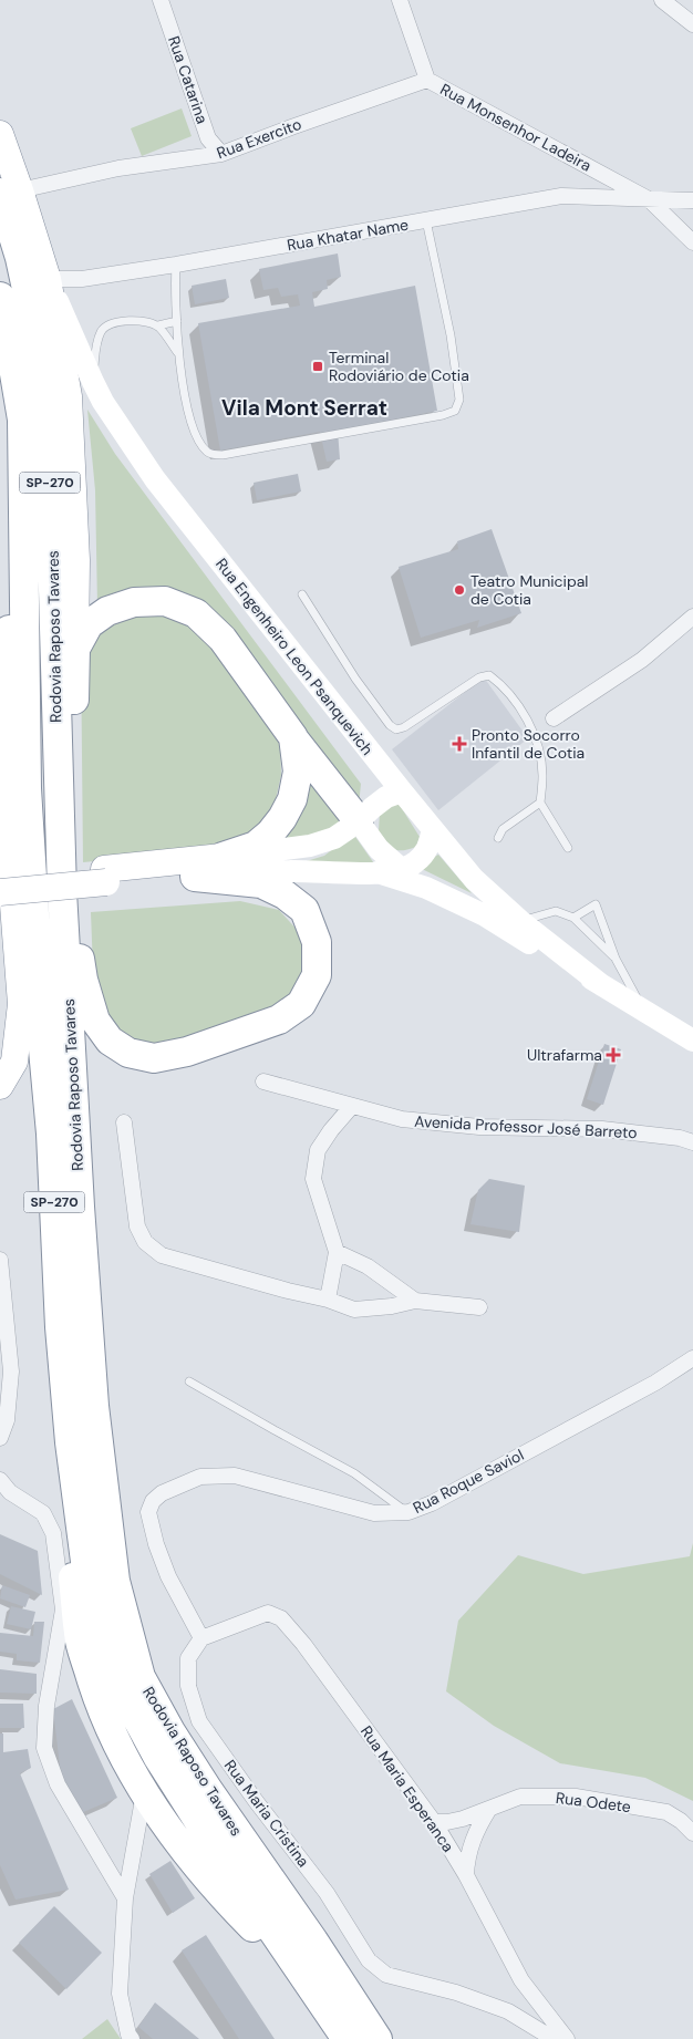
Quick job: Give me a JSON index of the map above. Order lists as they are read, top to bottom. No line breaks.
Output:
{"streets":{"highway":["SP-270","Rodovia Raposo Tavares"],"main road":["Rua Engenheiro Leon Psanquevich"],"street":["Rua Catarina","Rua Monsenhor Ladeira","Rua Exercito","Rua Khatar Name","Avenida Professor José Barreto","Rua Roque Saviol","Rua Maria Esperanca","Rua Odete","Rua Maria Cristina"]},"crossings":[["Rua Catarina","Rua Exercito"],["Rua Monsenhor Ladeira","Rua Exercito"],["Rua Monsenhor Ladeira","Rua Khatar Name"],["Rua Exercito","Rodovia Raposo Tavares"],["Rua Khatar Name","Rua Engenheiro Leon Psanquevich"],["Rua Roque Saviol","Rua Maria Esperanca"],["Rua Roque Saviol","Rua Maria Cristina"],["Rua Maria Esperanca","Rua Odete"],["Rua Maria Esperanca","Rua Maria Cristina"]],"districts":["Vila Mont Serrat"],"places":{"transit":["Terminal Rodoviário de Cotia"],"other":["Teatro Municipal de Cotia"],"health":["Pronto Socorro Infantil de Cotia","Ultrafarma"]}}
